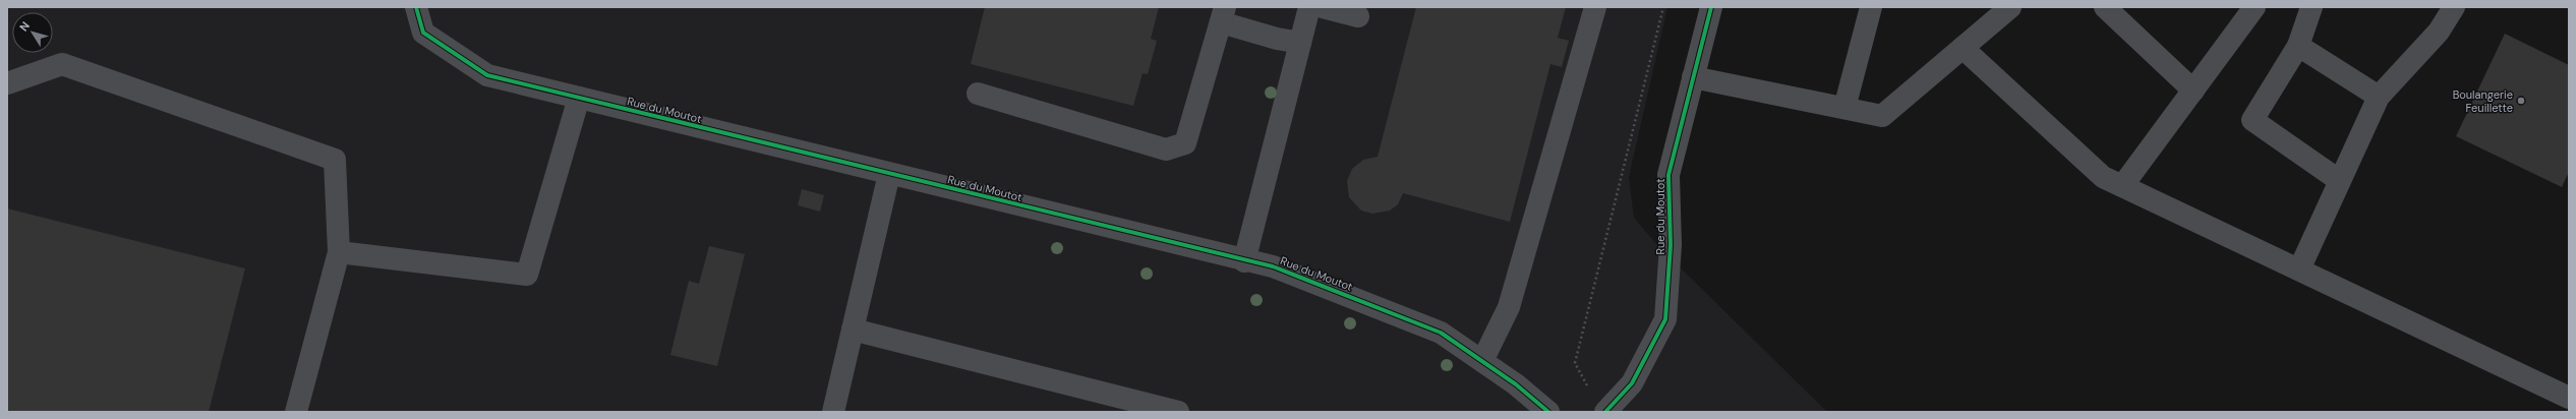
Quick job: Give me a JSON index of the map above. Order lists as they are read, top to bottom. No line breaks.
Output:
{"streets":{"street":["Rue du Moutot"]},"places":["Boulangerie Feuillette"],"north":"top left"}
